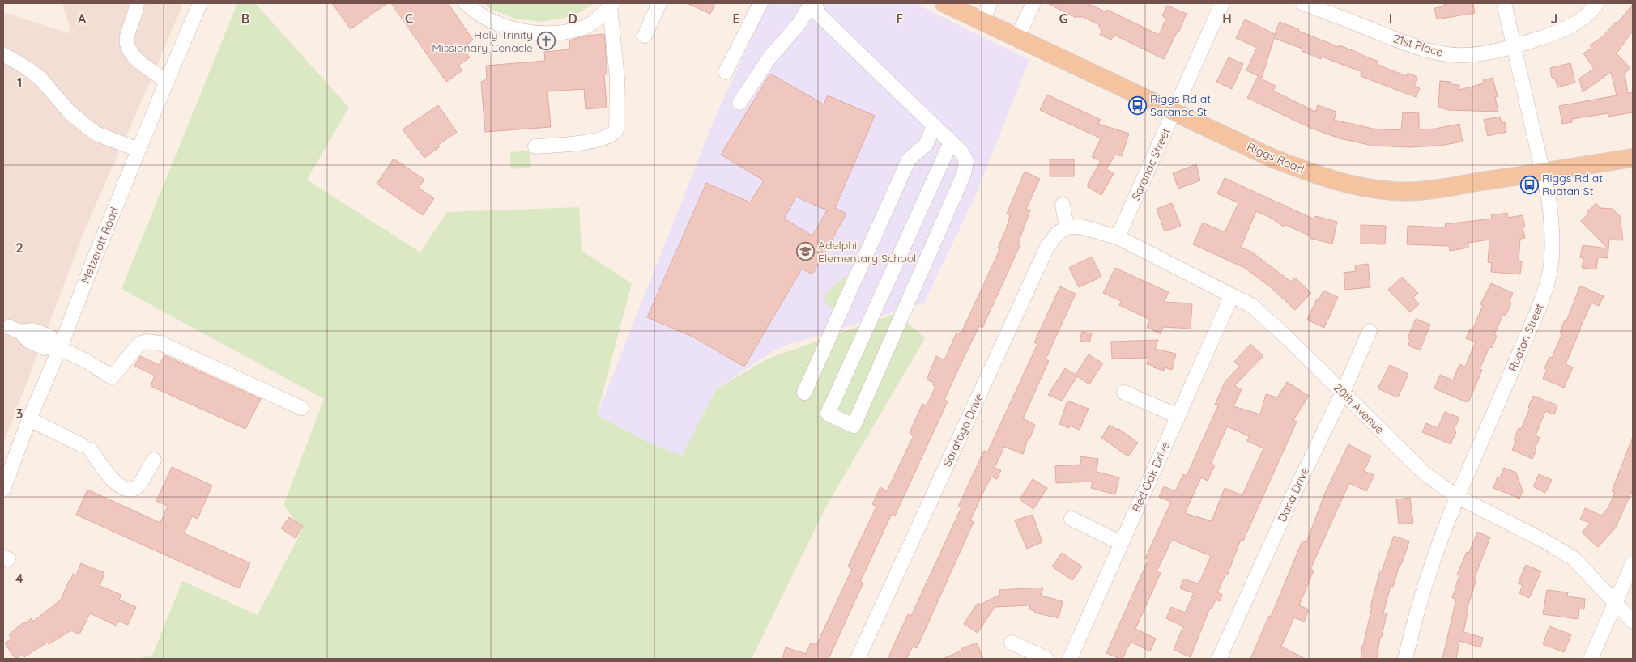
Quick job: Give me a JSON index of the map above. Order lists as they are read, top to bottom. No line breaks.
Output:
{"streets":{"main road":["Riggs Road"],"street":["21st Place","Saranac Street","Metzerott Road","Ruatan Street","20th Avenue","Saratoga Drive","Red Oak Drive","Dana Drive"]},"crossings":[["21st Place","Ruatan Street"],["Riggs Road","Saranac Street"],["Riggs Road","Ruatan Street"],["Saranac Street","20th Avenue"],["Ruatan Street","20th Avenue"],["20th Avenue","Saratoga Drive"],["20th Avenue","Red Oak Drive"],["20th Avenue","Dana Drive"]],"places":{"church":["Holy Trinity Missionary Cenacle"],"bus stop":["Riggs Rd at Saranac St","Riggs Rd at Ruatan St"],"school or university":["Adelphi Elementary School"]},"grid":{"columns":["A","B","C","D","E","F","G","H","I","J"],"rows":["1","2","3","4"]}}
